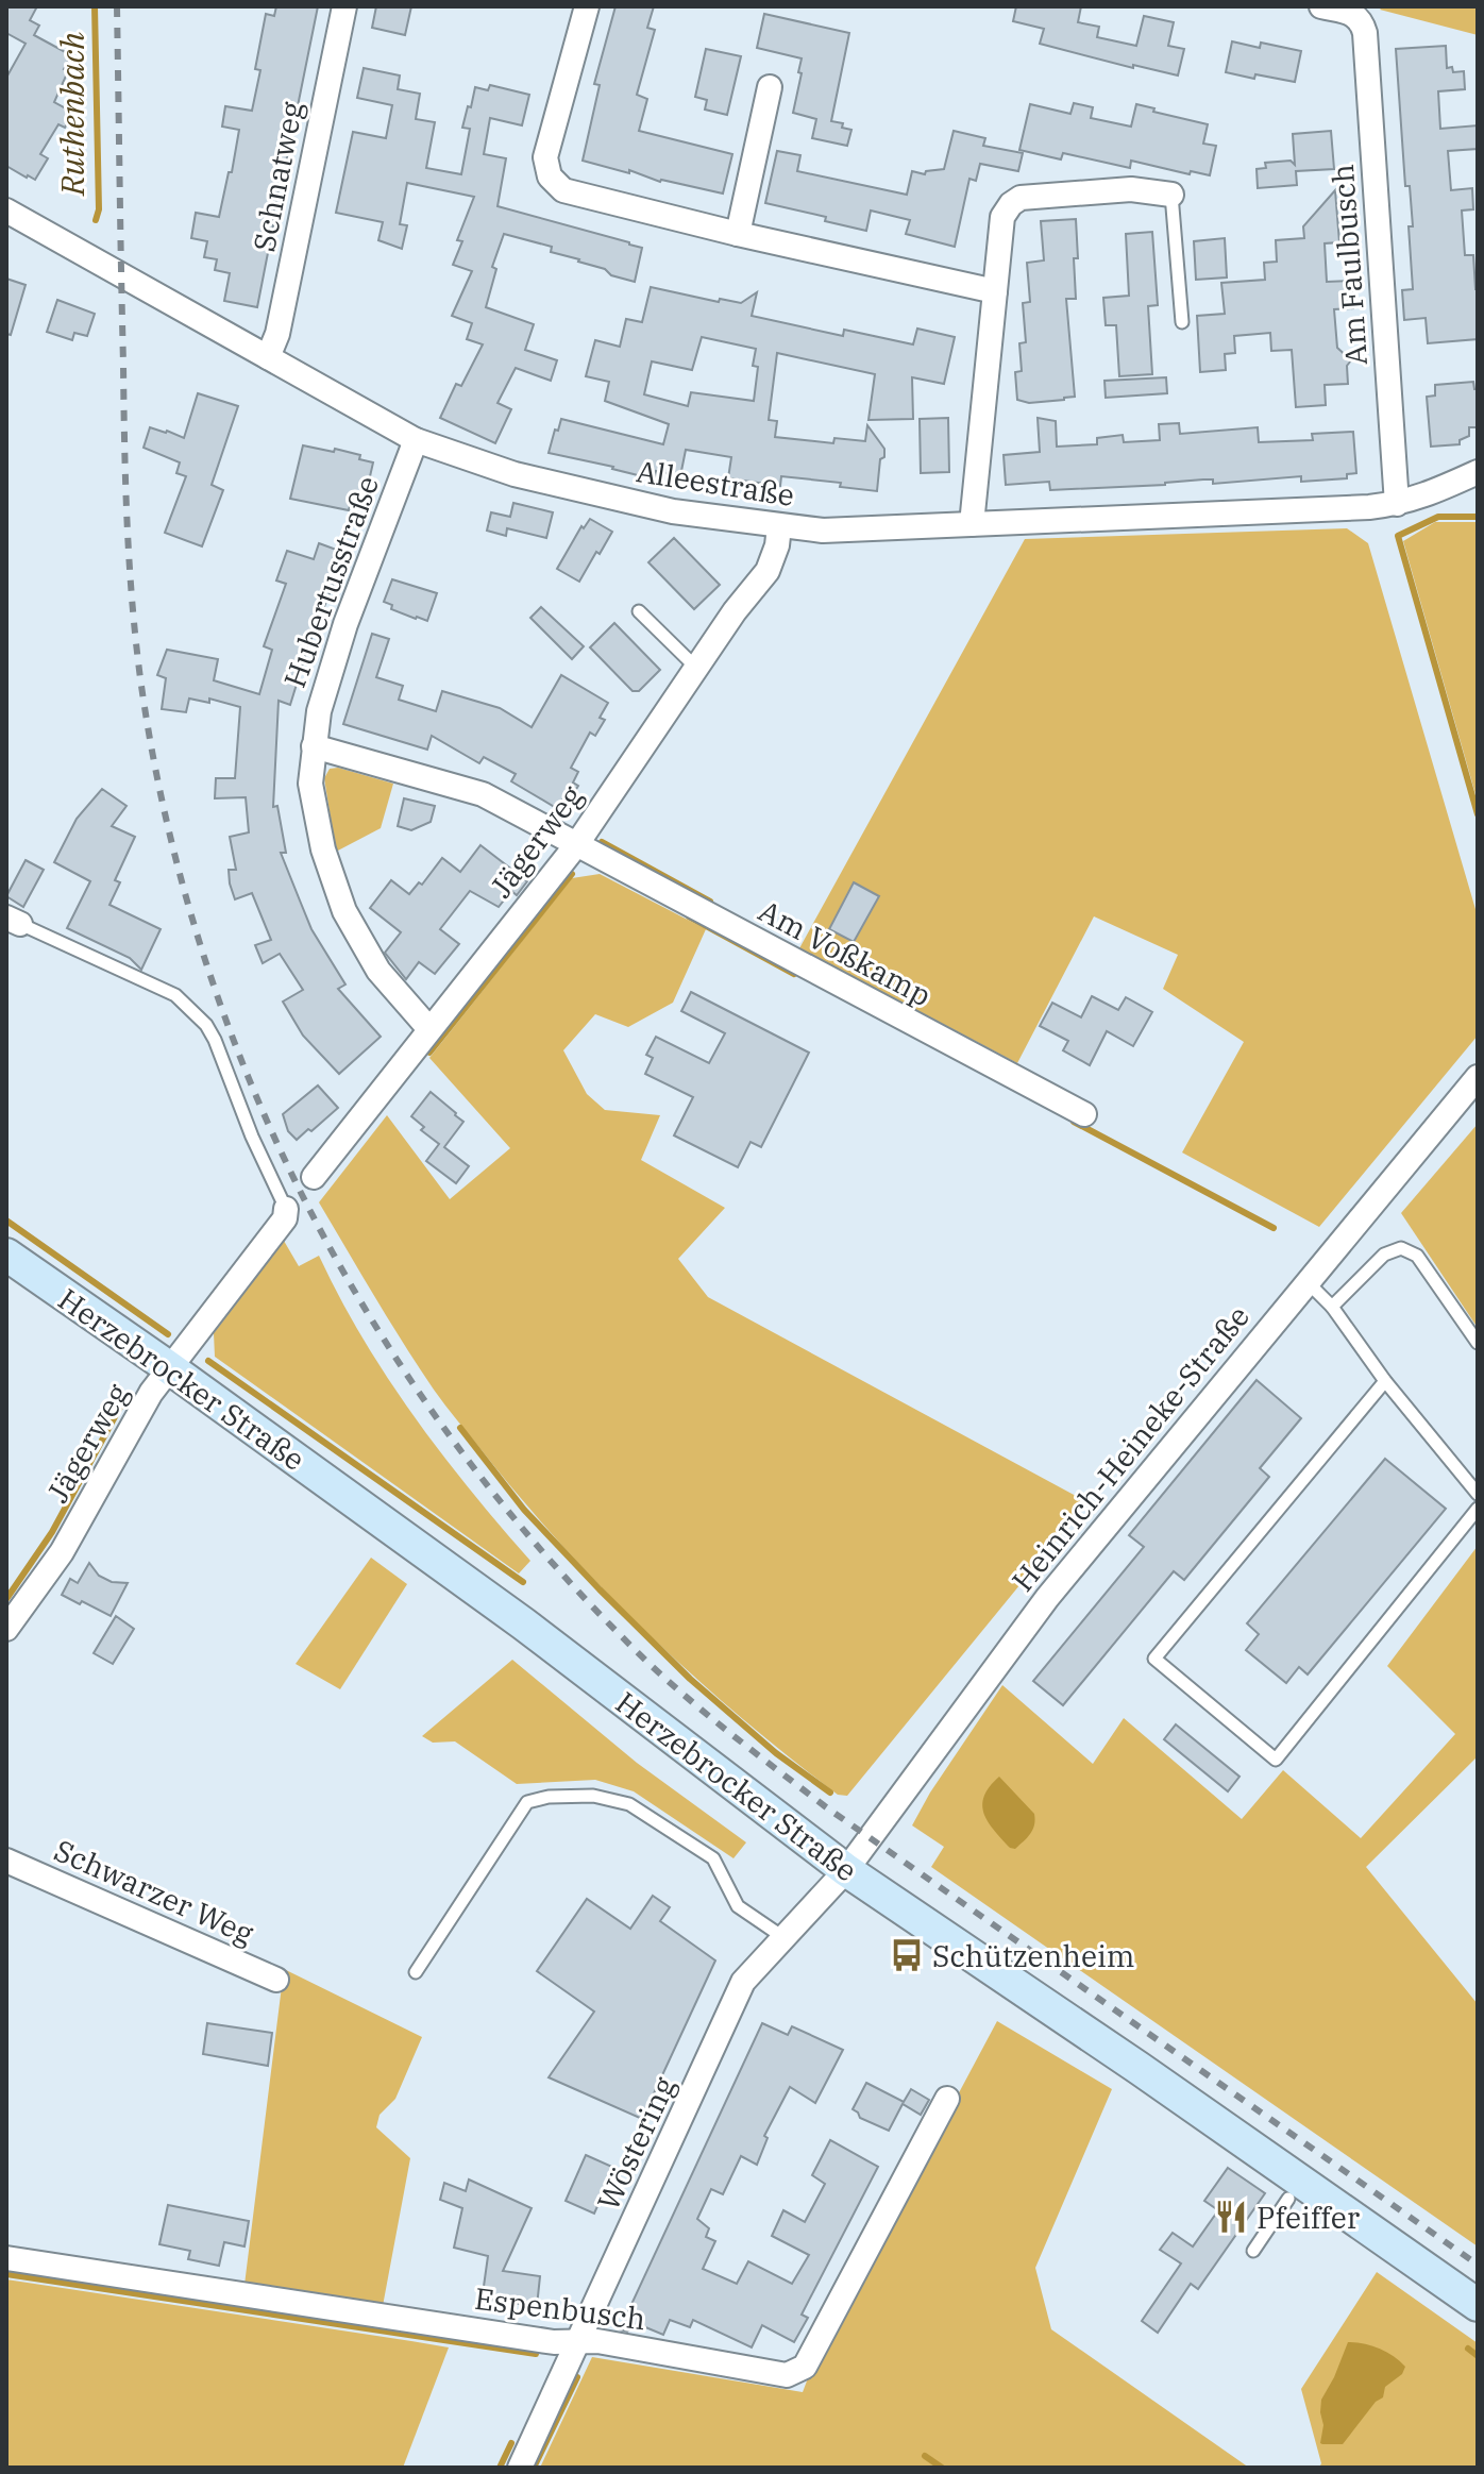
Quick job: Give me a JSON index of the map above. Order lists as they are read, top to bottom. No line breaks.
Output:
{"streets":{"main road":["Herzebrocker Straße"],"street":["Schnatweg","Am Faulbusch","Alleestraße","Hubertusstraße","Jägerweg","Am Voßkamp","Heinrich-Heineke-Straße","Schwarzer Weg","Wöstering","Espenbusch"]},"crossings":[["Schnatweg","Alleestraße"],["Am Faulbusch","Alleestraße"],["Alleestraße","Hubertusstraße"],["Alleestraße","Jägerweg"],["Hubertusstraße","Jägerweg"],["Jägerweg","Am Voßkamp"],["Jägerweg","Herzebrocker Straße"],["Herzebrocker Straße","Heinrich-Heineke-Straße"],["Herzebrocker Straße","Wöstering"],["Heinrich-Heineke-Straße","Wöstering"],["Wöstering","Espenbusch"]],"water":["Ruthenbach"],"places":{"bus stop":["Schützenheim"],"restaurant":["Pfeiffer"]}}
